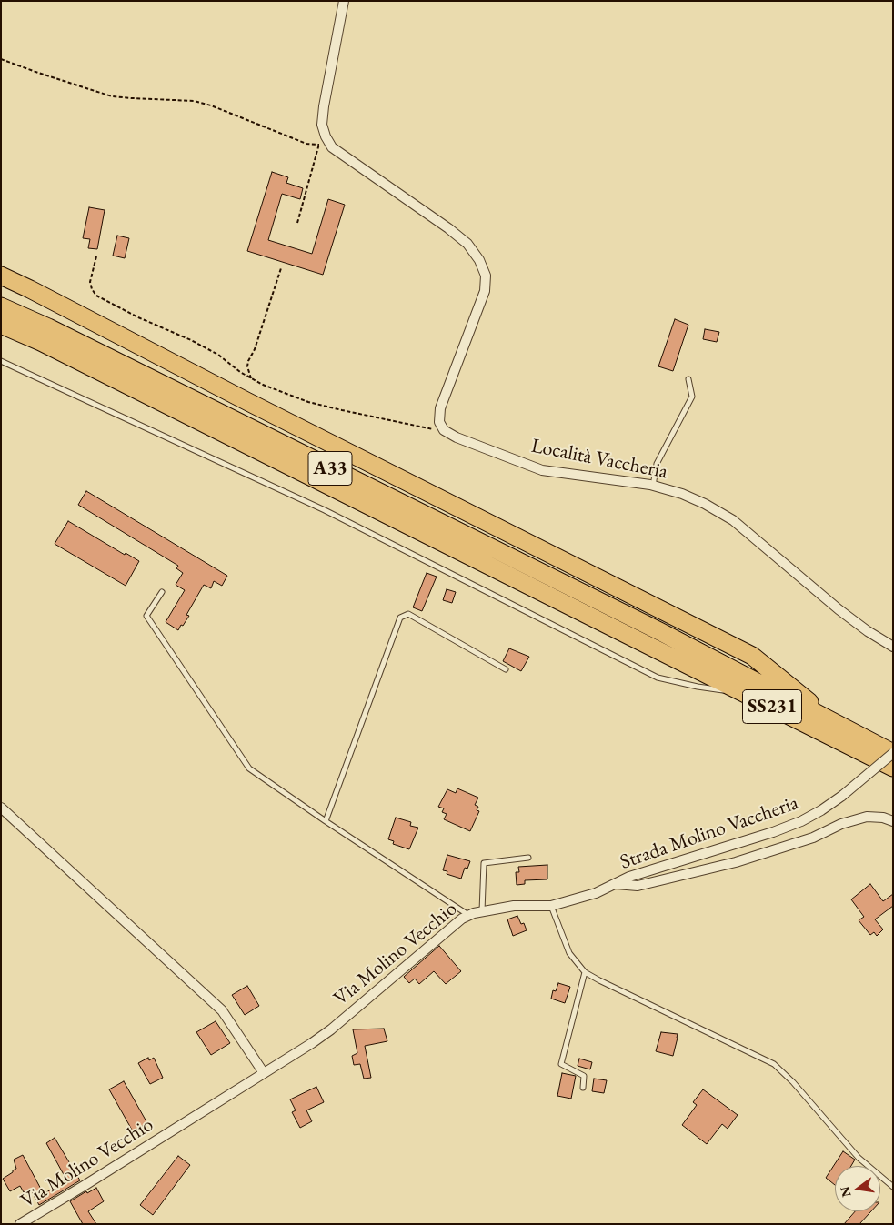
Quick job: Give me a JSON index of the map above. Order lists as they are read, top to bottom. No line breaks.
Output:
{"streets":{"highway":["A33","SS231"],"street":["Località Vaccheria","Strada Molino Vaccheria","Via Molino Vecchio"]},"crossings":[["A33","SS231"],["SS231","Strada Molino Vaccheria"],["Strada Molino Vaccheria","Via Molino Vecchio"]],"north":"left"}
